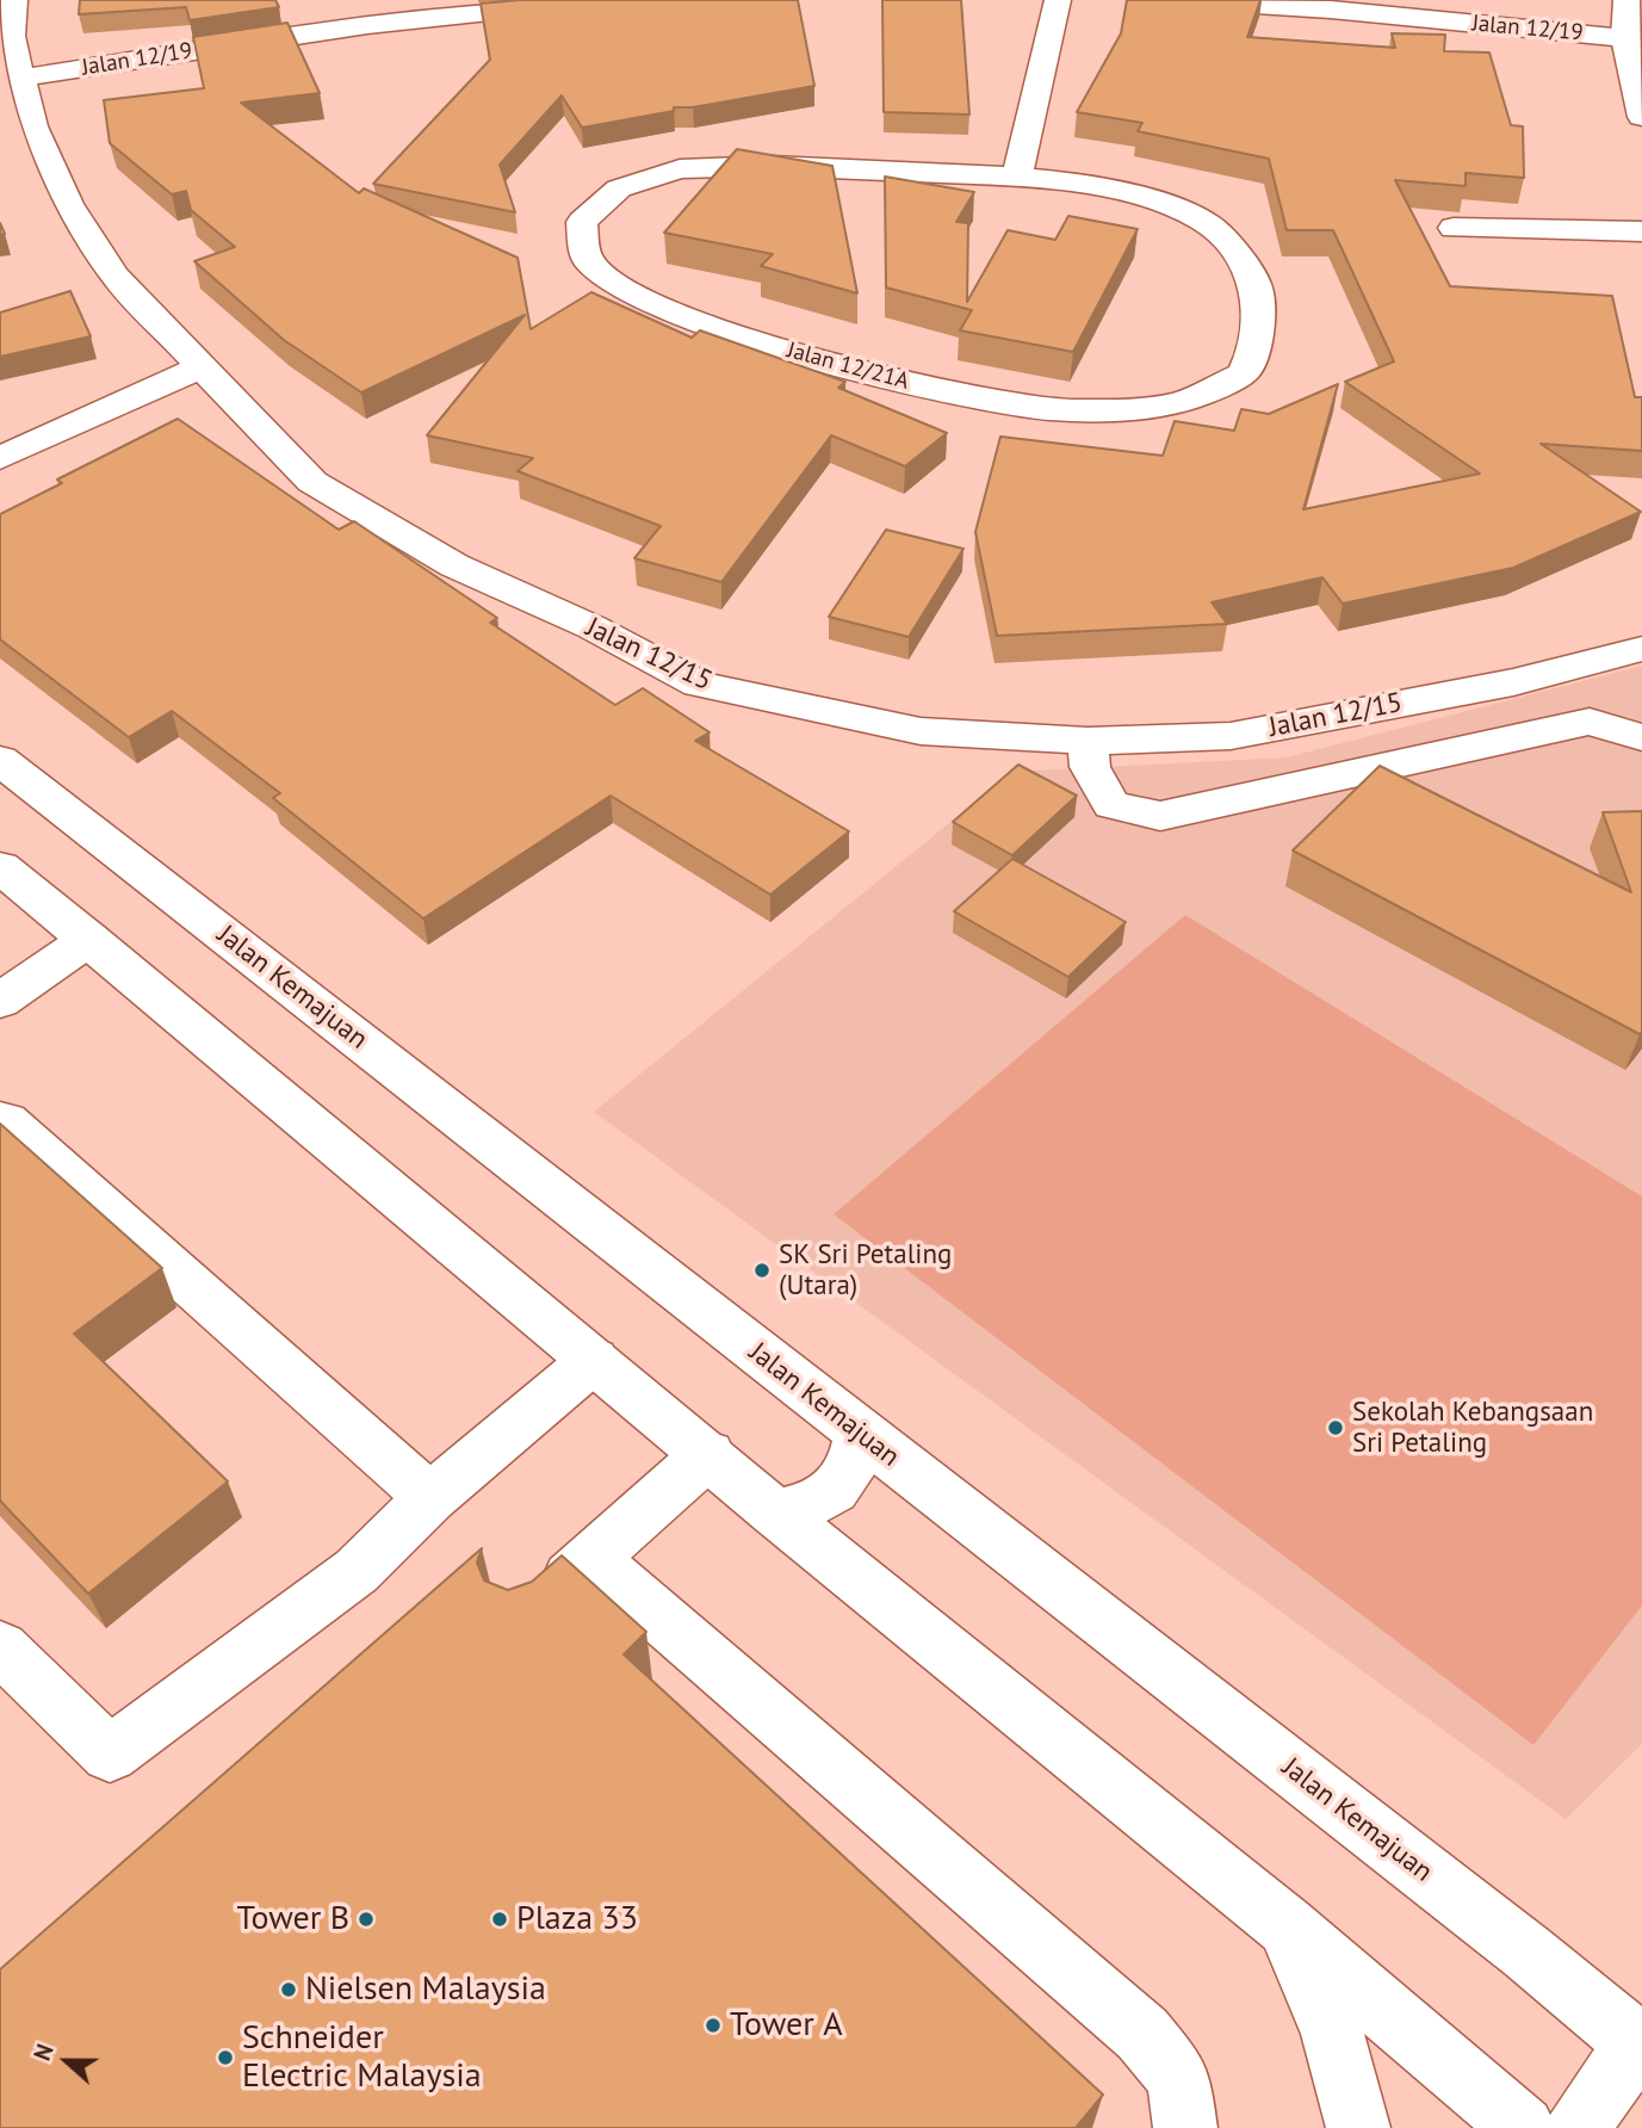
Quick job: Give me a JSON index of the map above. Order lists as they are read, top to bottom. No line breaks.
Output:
{"streets":{"street":["Jalan 12/19","Jalan 12/21A","Jalan 12/15","Jalan Kemajuan"]},"crossings":[["Jalan 12/19","Jalan 12/15"]],"places":["SK Sri Petaling (Utara)","Sekolah Kebangsaan Sri Petaling","Tower B","Plaza 33","Nielsen Malaysia","Tower A","Schneider Electric Malaysia"],"north":"left"}
